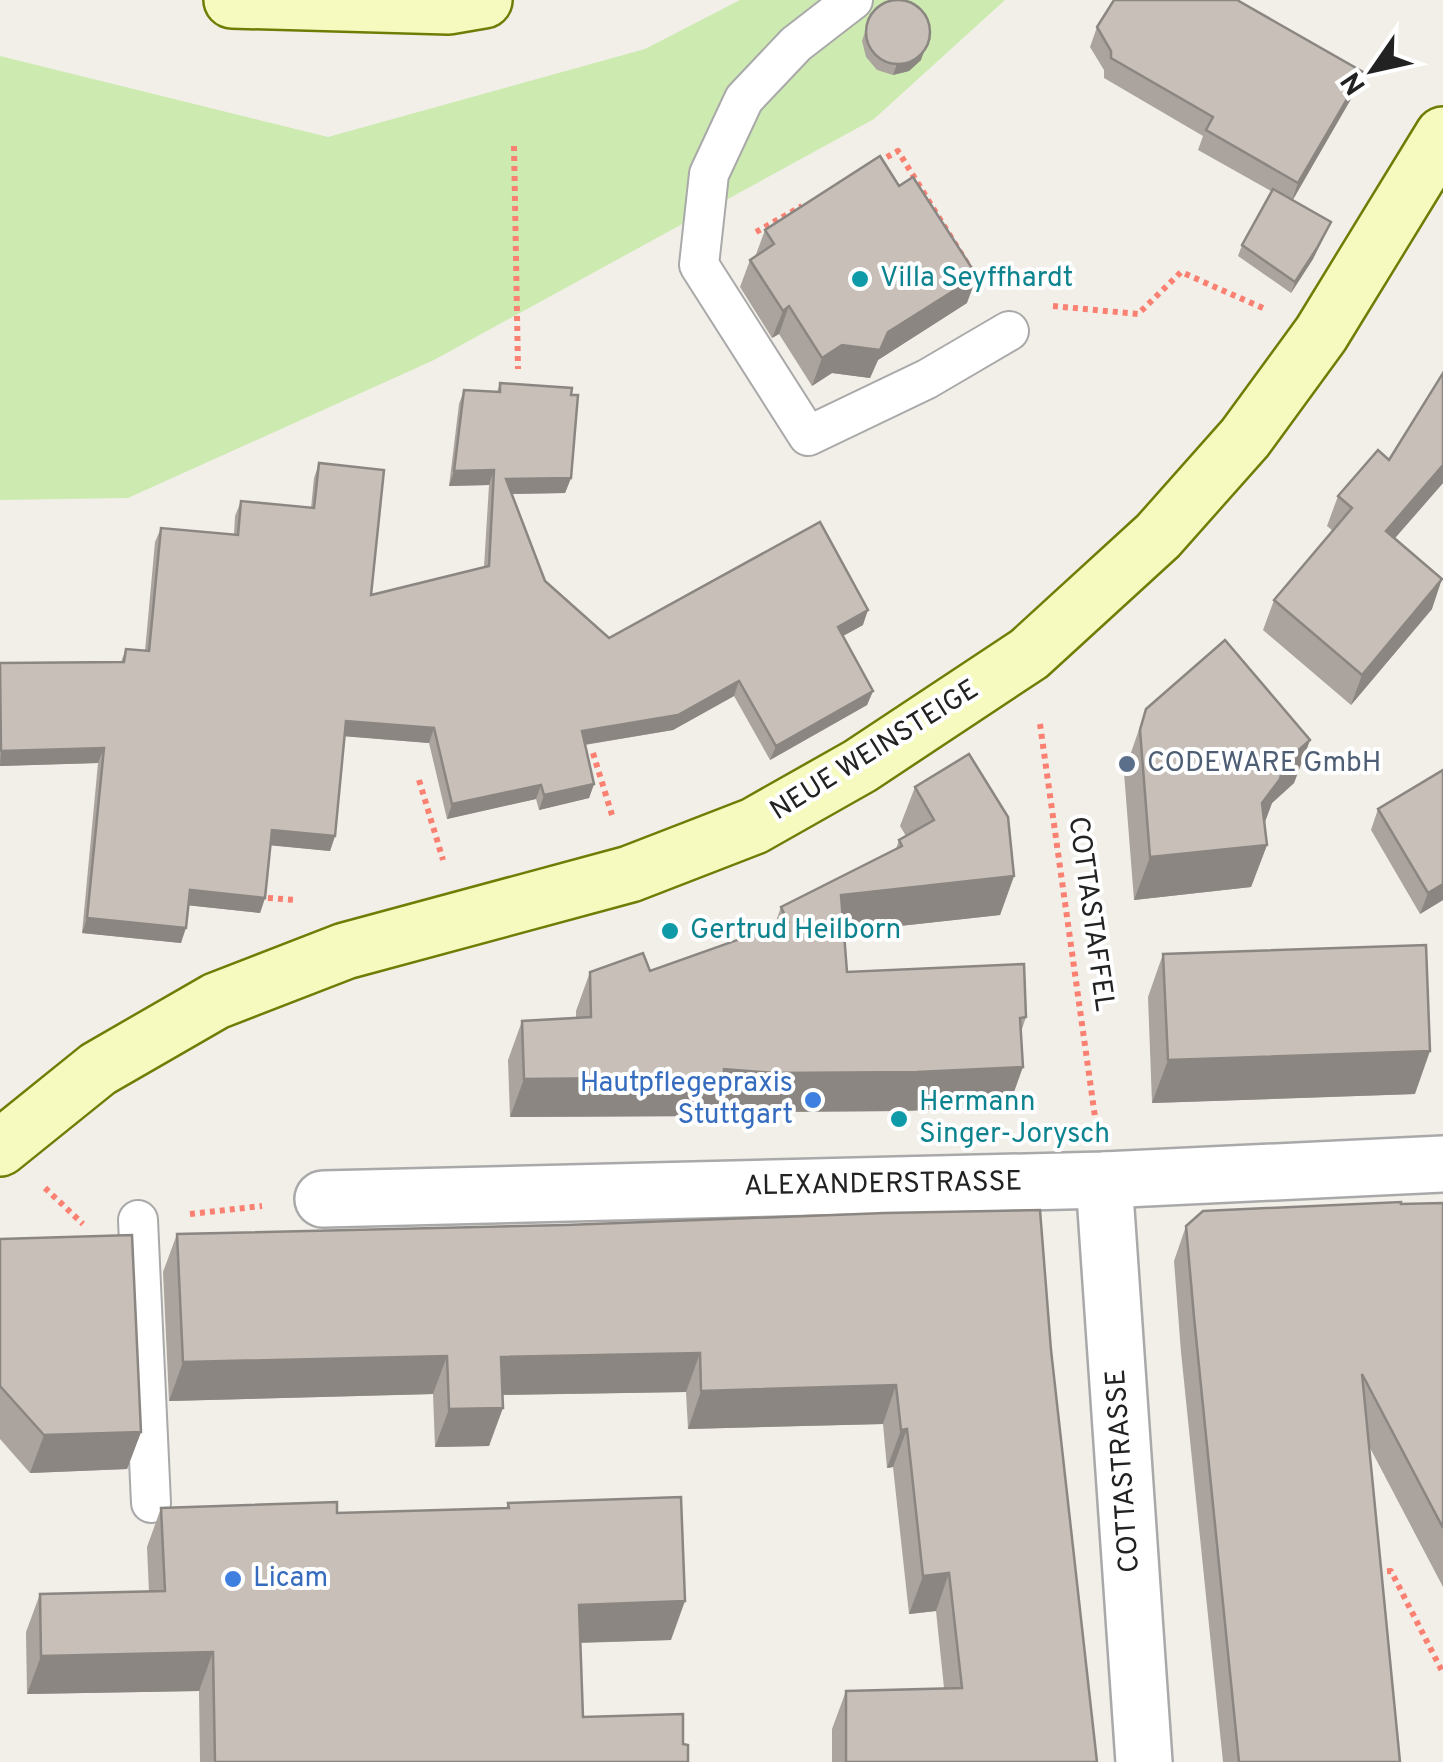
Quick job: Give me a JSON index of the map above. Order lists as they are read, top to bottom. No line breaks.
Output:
{"streets":{"street":["NEUE WEINSTEIGE","ALEXANDERSTRASSE","COTTASTRASSE"],"path":["COTTASTAFFEL"]},"crossings":[["NEUE WEINSTEIGE","COTTASTAFFEL"],["COTTASTAFFEL","ALEXANDERSTRASSE"],["COTTASTAFFEL","COTTASTRASSE"],["ALEXANDERSTRASSE","COTTASTRASSE"]],"places":["Villa Seyffhardt","CODEWARE GmbH","Gertrud Heilborn","Hautpflegepraxis Stuttgart","Hermann Singer-Jorysch","Licam"],"north":"bottom left"}
